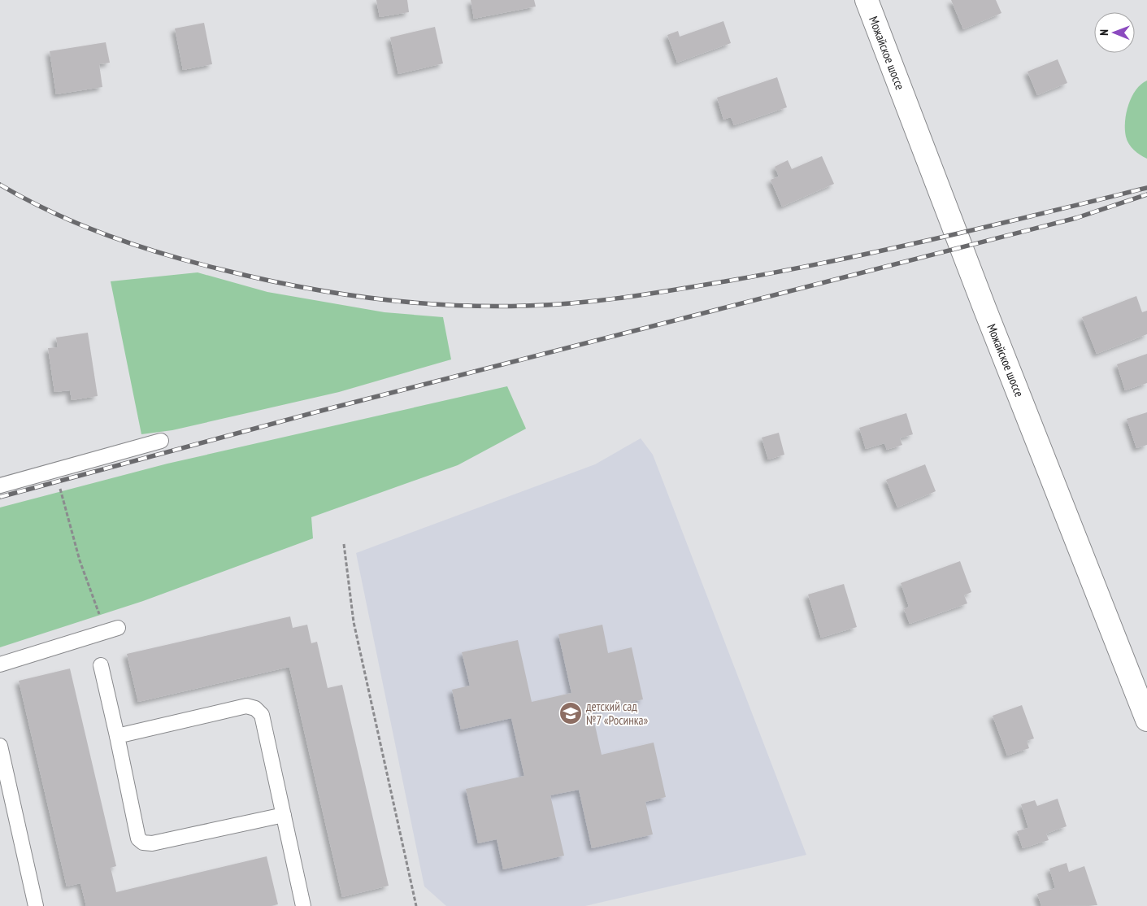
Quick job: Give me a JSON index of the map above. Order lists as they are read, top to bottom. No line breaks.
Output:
{"streets":{"main road":["Можайское шоссе"]},"places":{"school or university":["детский сад №7 «Росинка»"]},"north":"left"}
